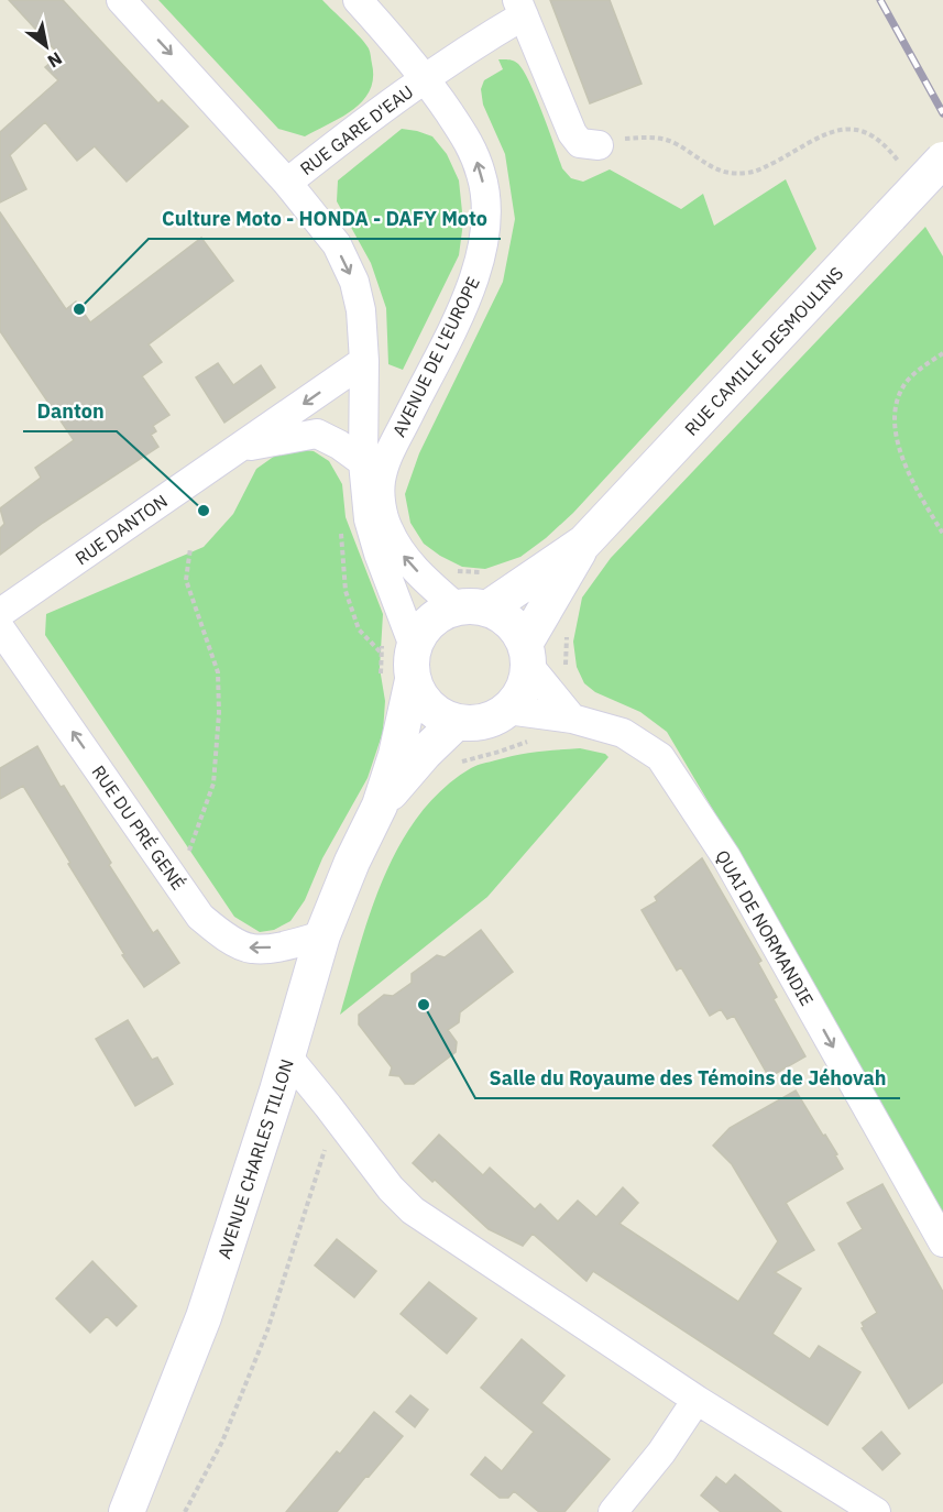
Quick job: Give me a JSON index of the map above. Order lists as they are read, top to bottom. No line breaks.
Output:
{"streets":{"street":["RUE GARE D'EAU","RUE CAMILLE DESMOULINS","AVENUE DE L'EUROPE","RUE DANTON","RUE DU PRÉ GENÉ","QUAI DE NORMANDIE","AVENUE CHARLES TILLON"]},"crossings":[["RUE GARE D'EAU","AVENUE DE L'EUROPE"],["RUE CAMILLE DESMOULINS","AVENUE DE L'EUROPE"],["RUE CAMILLE DESMOULINS","QUAI DE NORMANDIE"],["RUE CAMILLE DESMOULINS","AVENUE CHARLES TILLON"],["AVENUE DE L'EUROPE","QUAI DE NORMANDIE"],["AVENUE DE L'EUROPE","AVENUE CHARLES TILLON"],["RUE DU PRÉ GENÉ","AVENUE CHARLES TILLON"],["QUAI DE NORMANDIE","AVENUE CHARLES TILLON"]],"one_way":["QUAI DE NORMANDIE"],"places":["Culture Moto - HONDA - DAFY Moto","Danton","Salle du Royaume des Témoins de Jéhovah"],"north":"bottom right"}
